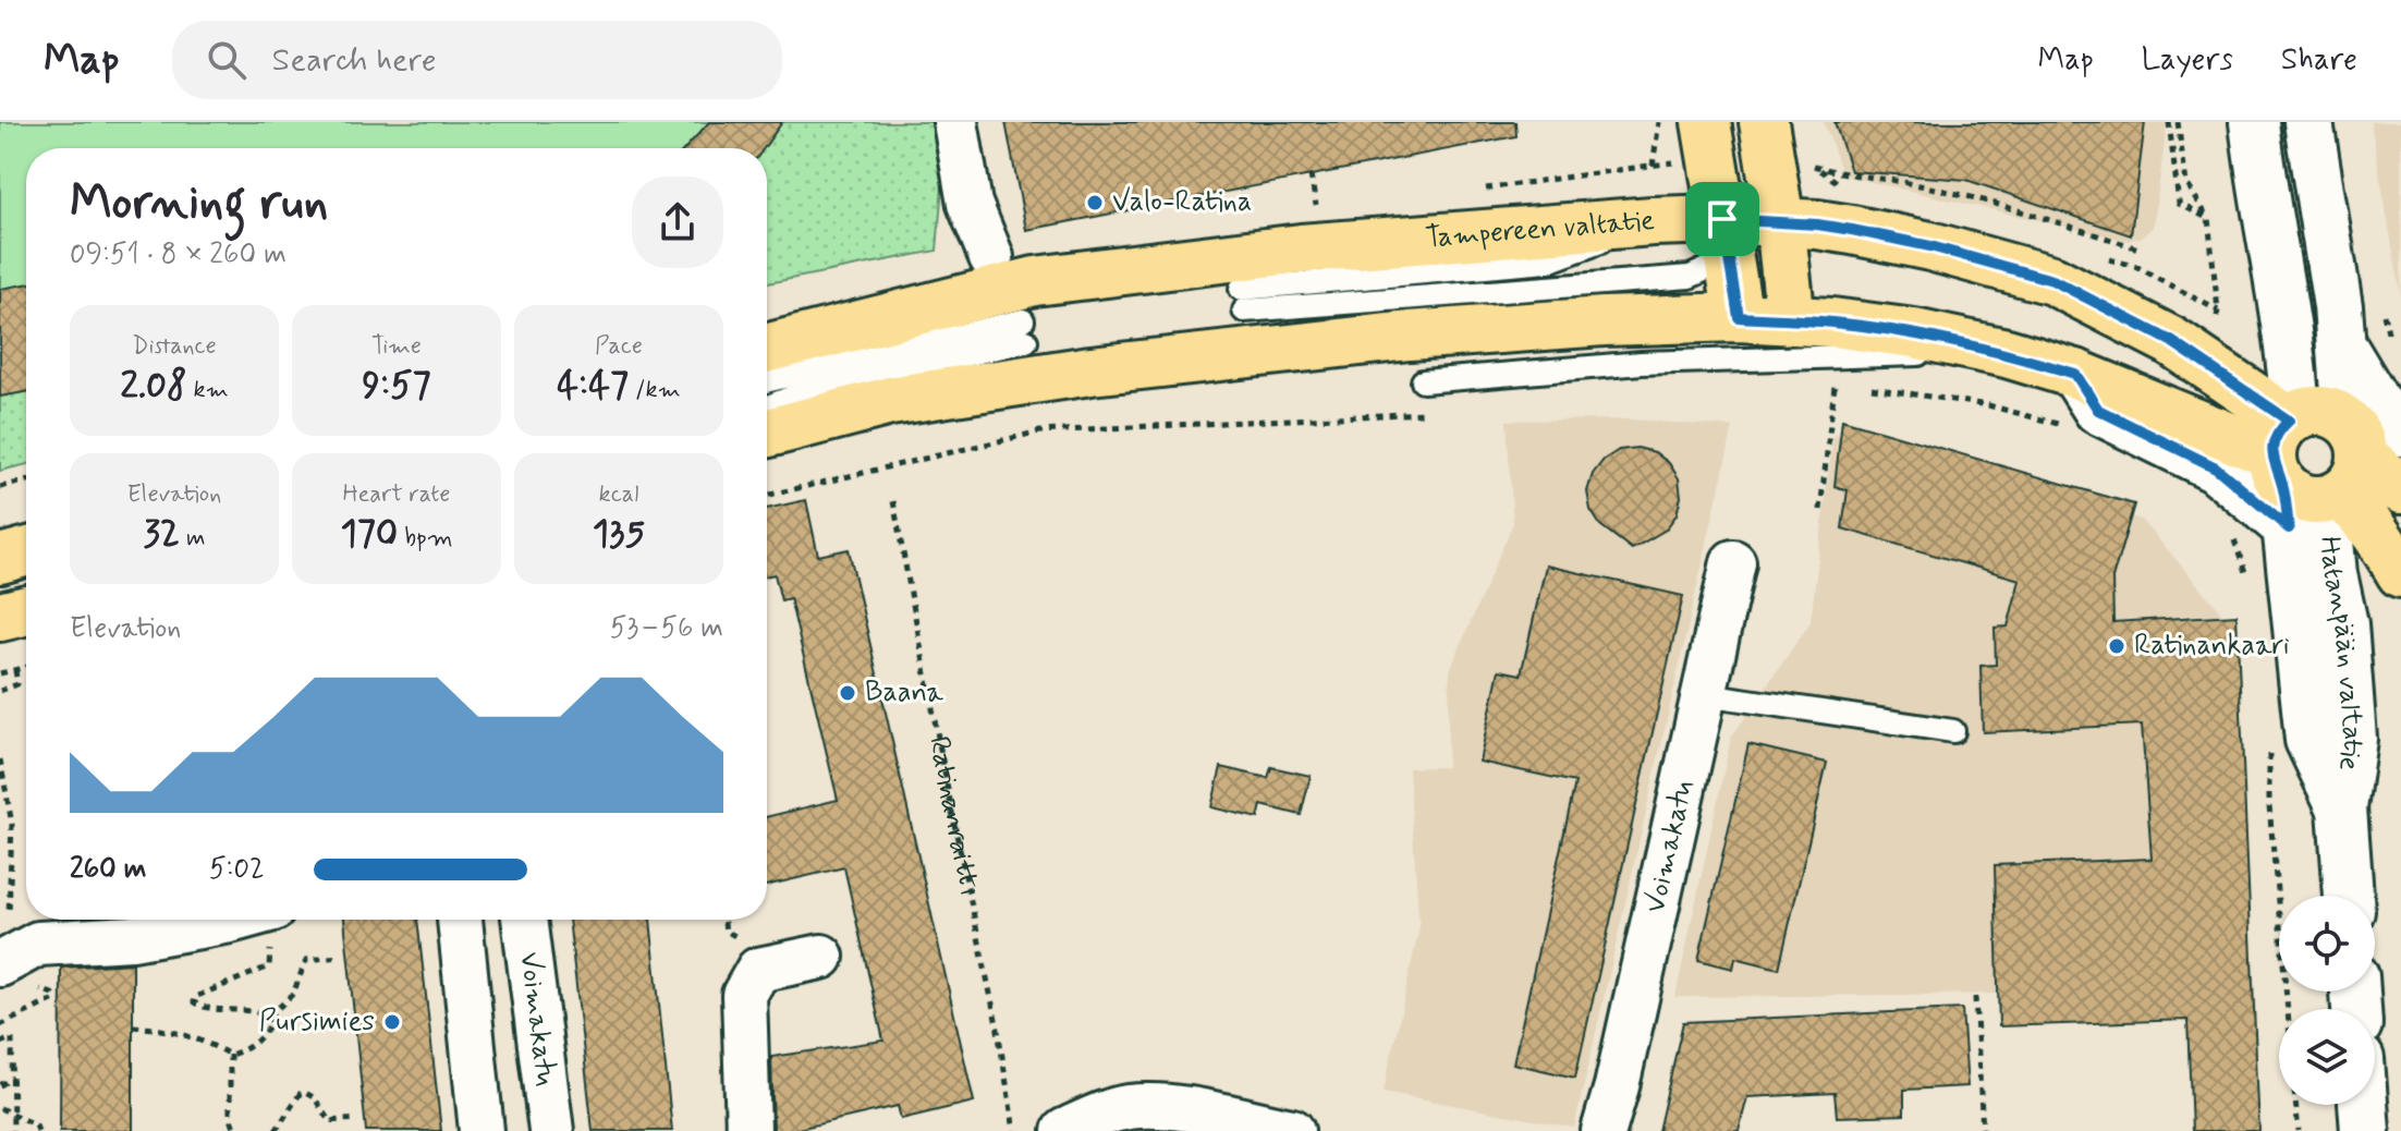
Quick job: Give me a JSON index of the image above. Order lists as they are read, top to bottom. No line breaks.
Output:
{"streets":{"main road":["Tampereen valtatie","Hatanpään valtatie"],"street":["Voimakatu"],"path":["Ratinanraitti"]},"crossings":[["Tampereen valtatie","Hatanpään valtatie"]],"places":["Valo-Ratina","Ratinankaari","Baana","Pursimies"],"page":{"header":"Map","search":"Search here","nav":["Map","Layers","Share"],"heading":["Morning run","09:51 · 8 × 260 m"],"stats":[["Distance","2.08 km"],["Time","9:57"],["Pace","4:47 /km"],["Elevation","32 m"],["Heart rate","170 bpm"],["kcal","135"]],"chart":["Elevation","53–56 m"],"list":[{"name":"260 m","note":"5:02"}]}}
